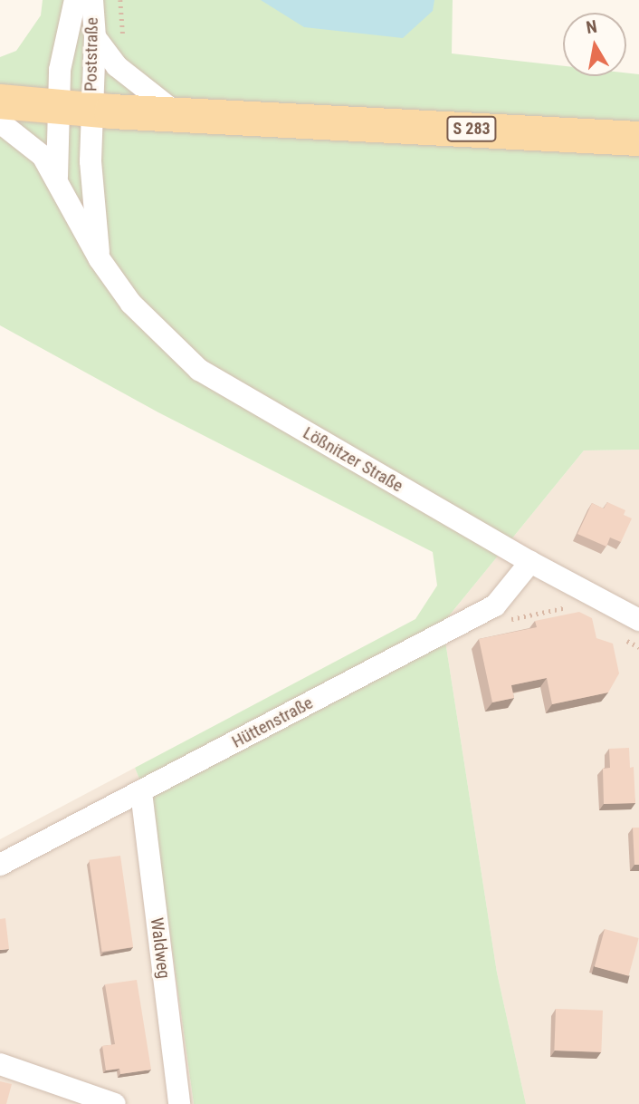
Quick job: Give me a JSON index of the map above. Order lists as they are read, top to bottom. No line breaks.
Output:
{"streets":{"main road":["S 283"],"street":["Poststraße","Lößnitzer Straße","Hüttenstraße","Waldweg"]},"crossings":[["Poststraße","S 283"],["Poststraße","Lößnitzer Straße"],["S 283","Lößnitzer Straße"],["Lößnitzer Straße","Hüttenstraße"],["Hüttenstraße","Waldweg"]],"north":"top"}
